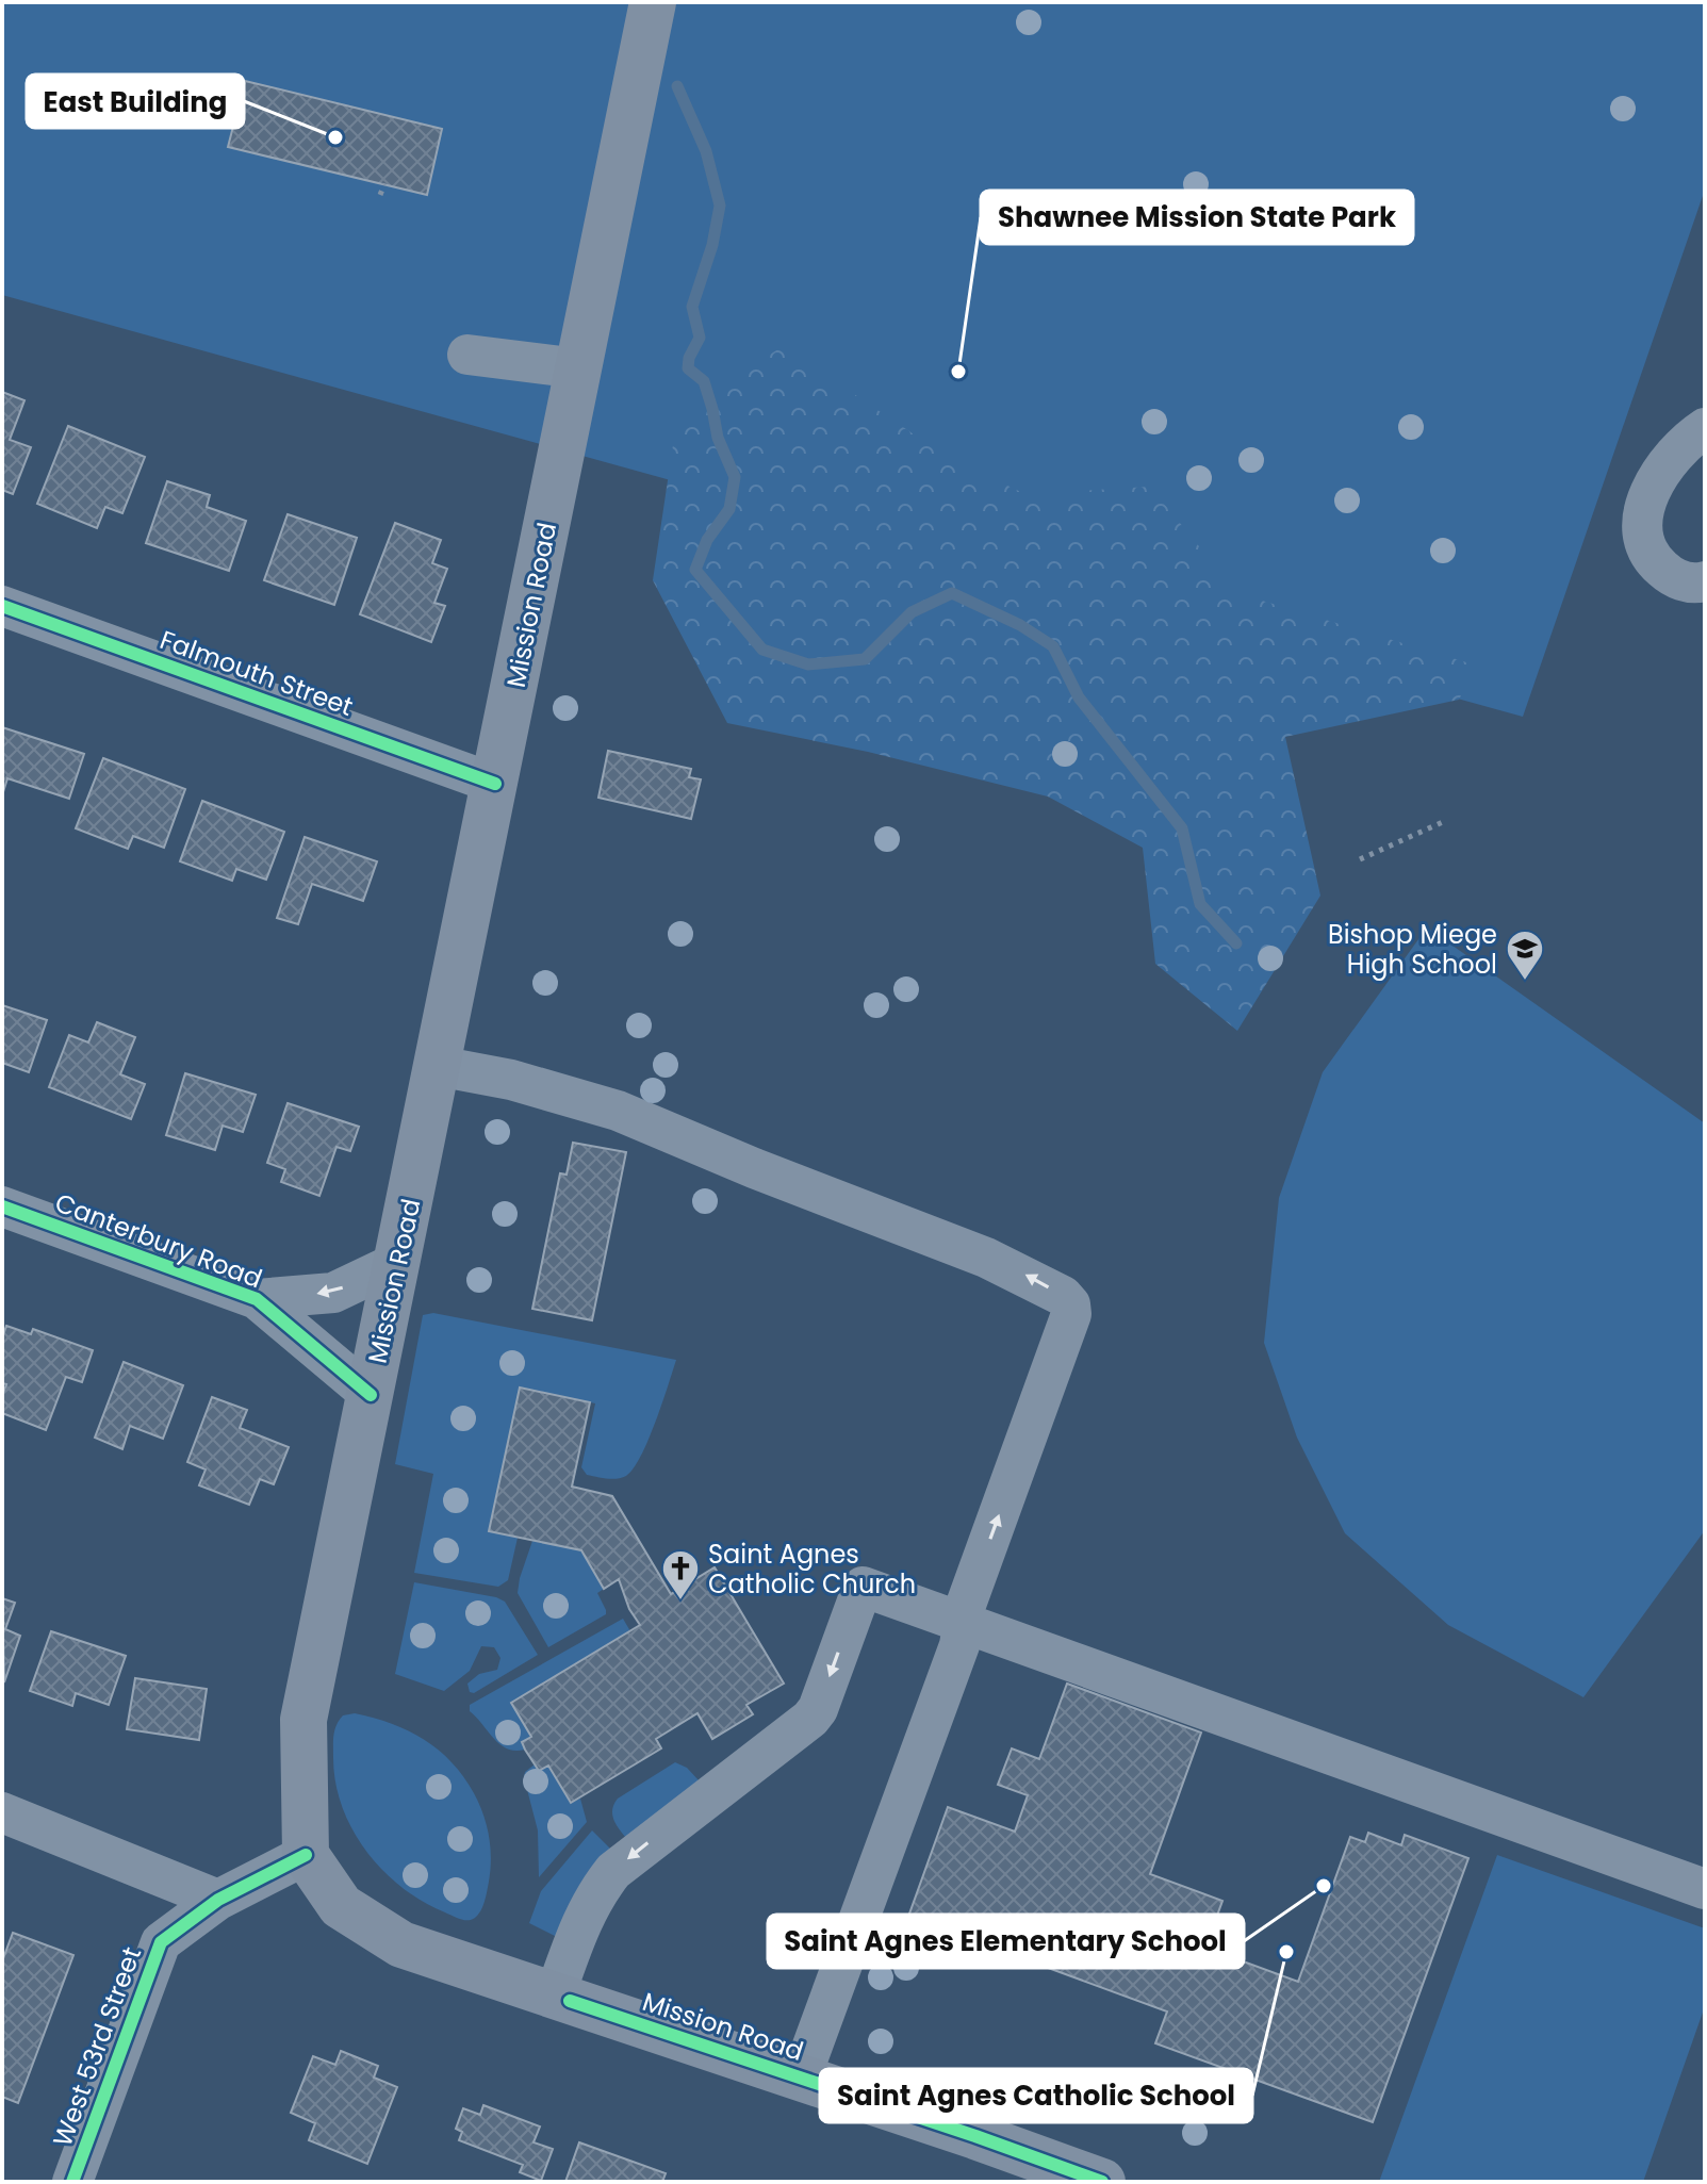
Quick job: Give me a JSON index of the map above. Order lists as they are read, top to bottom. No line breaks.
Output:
{"streets":{"main road":["Mission Road"],"street":["Falmouth Street","Canterbury Road","West 53rd Street"]},"crossings":[["Mission Road","Falmouth Street"],["Mission Road","Canterbury Road"],["Mission Road","West 53rd Street"]],"places":{"other":["East Building","Shawnee Mission State Park","Saint Agnes Elementary School","Saint Agnes Catholic School"],"school or university":["Bishop Miege High School"],"church":["Saint Agnes Catholic Church"]}}
